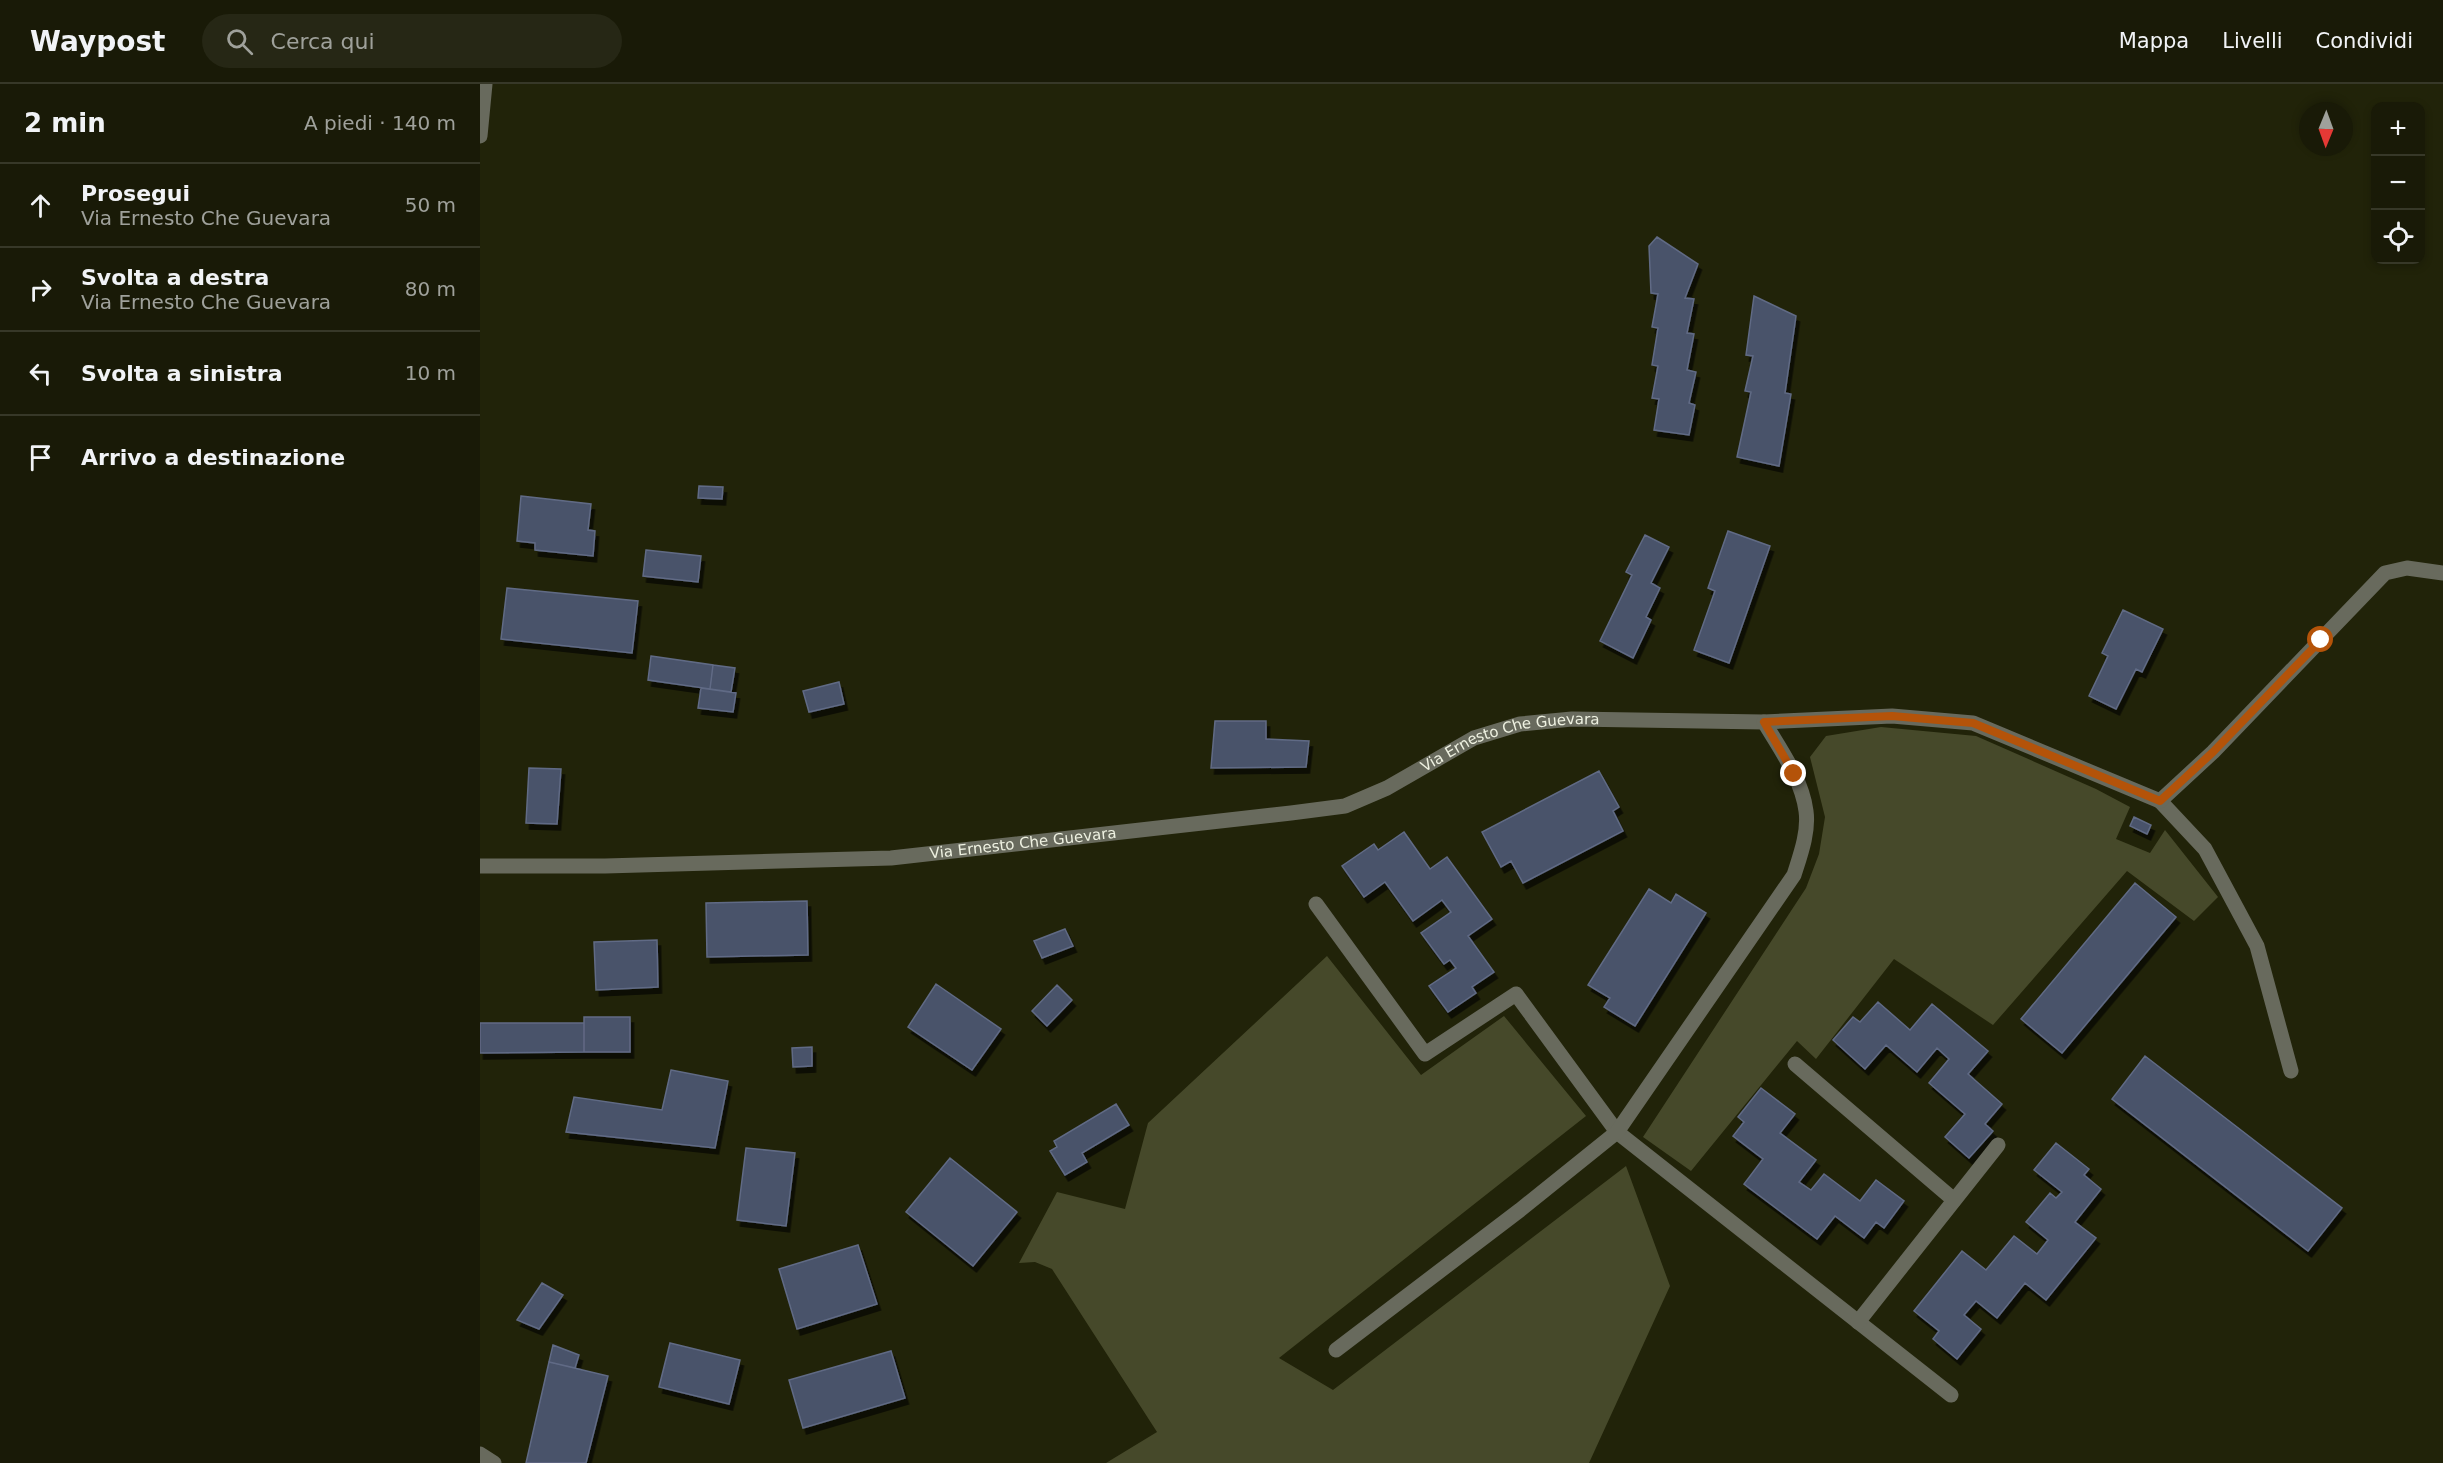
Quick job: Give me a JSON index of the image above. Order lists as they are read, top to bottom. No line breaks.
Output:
{"streets":{"street":["Via Ernesto Che Guevara"]},"north":"bottom","page":{"header":"Waypost","search":"Cerca qui","nav":["Mappa","Livelli","Condividi"],"heading":["2 min","A piedi · 140 m"],"map_buttons":["+","−"],"list":[["Prosegui","Via Ernesto Che Guevara","50 m"],["Svolta a destra","Via Ernesto Che Guevara","80 m"],["Svolta a sinistra","10 m"],"Arrivo a destinazione"]}}
